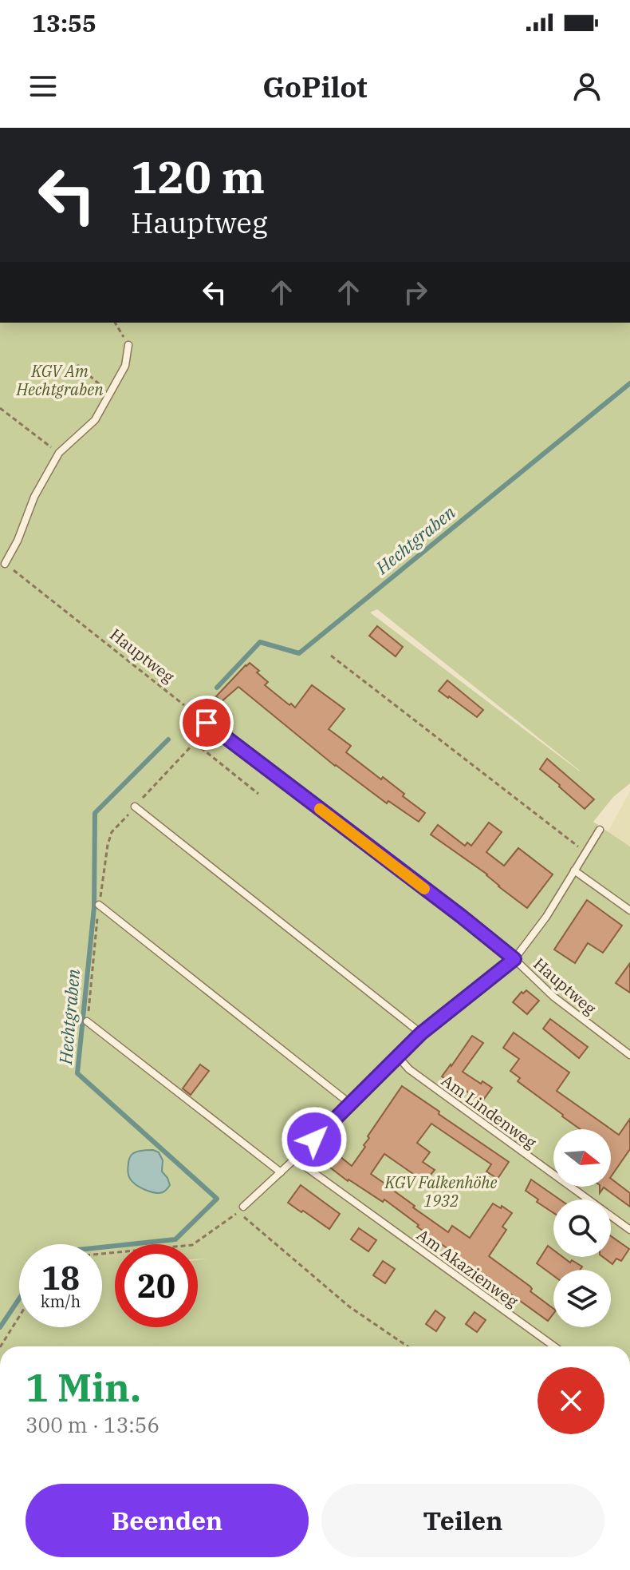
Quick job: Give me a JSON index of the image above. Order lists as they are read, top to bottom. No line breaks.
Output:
{"streets":{"lane":["Hauptweg","Am Lindenweg","Am Akazienweg"]},"water":["Hechtgraben"],"parks":["KGV Am Hechtgraben","KGV Falkenhöhe 1932"],"north":"right","page":{"status":"13:55","header":"GoPilot","turn":["120 m","Hauptweg"],"speed":"18 km/h","limit":"20","heading":["1 Min.","300 m · 13:56"],"buttons":["Beenden","Teilen"]}}
